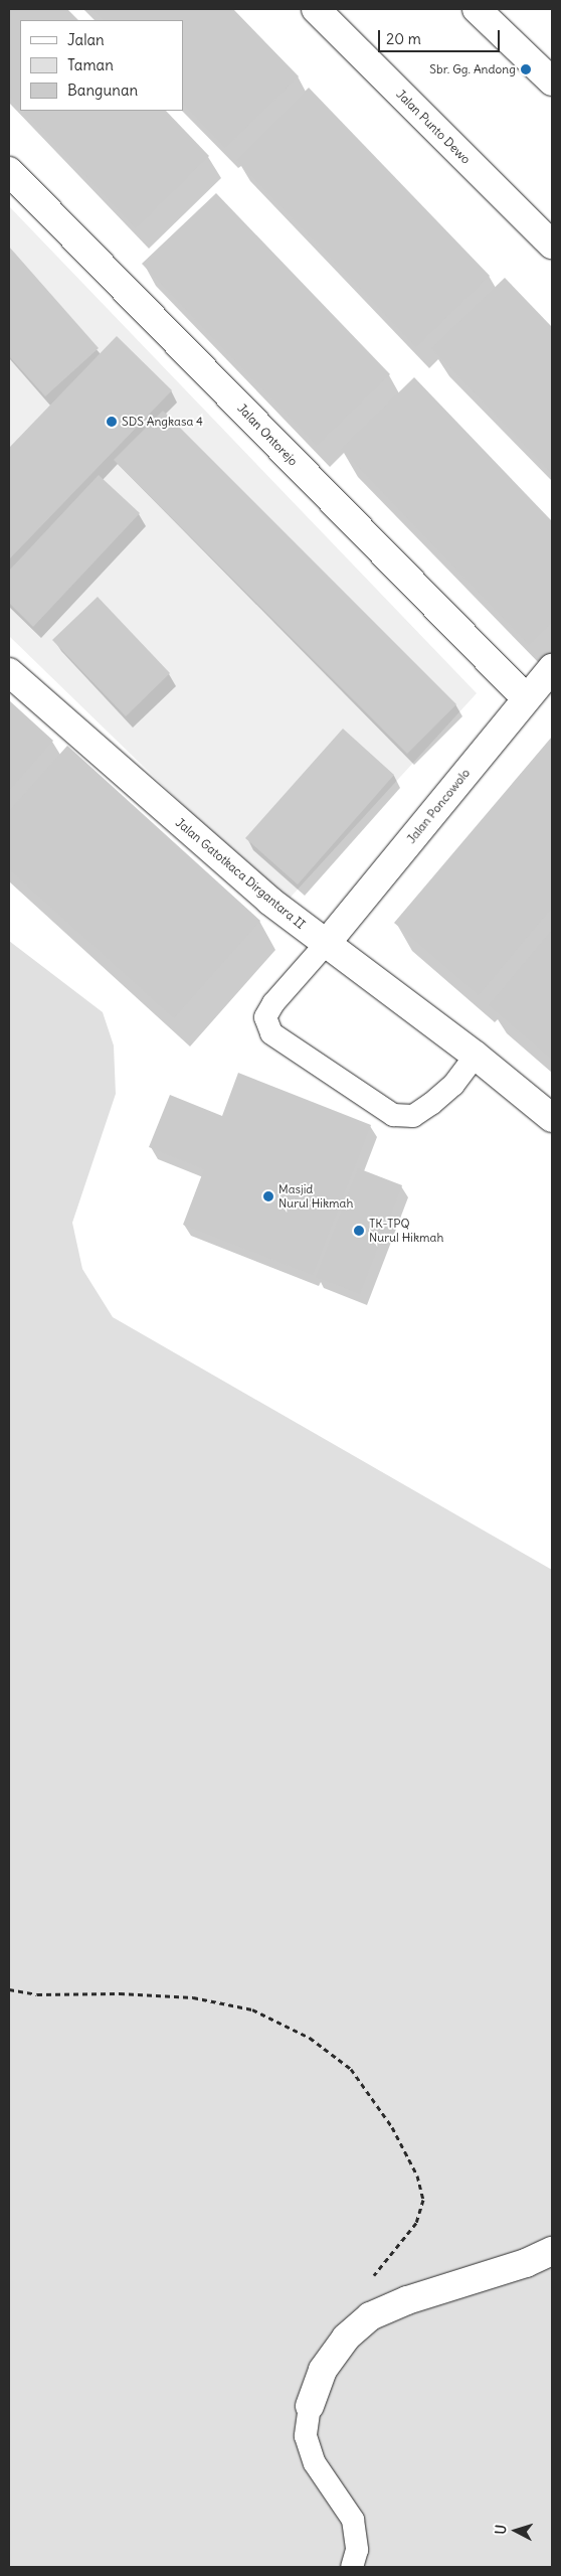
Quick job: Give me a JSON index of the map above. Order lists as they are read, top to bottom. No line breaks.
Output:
{"streets":{"street":["Jalan Punto Dewo","Jalan Ontorejo","Jalan Poncowolo","Jalan Gatotkaca Dirgantara II"]},"crossings":[["Jalan Ontorejo","Jalan Poncowolo"],["Jalan Poncowolo","Jalan Gatotkaca Dirgantara II"]],"places":["Sbr. Gg. Andong","SDS Angkasa 4","Masjid Nurul Hikmah","TK-TPQ Nurul Hikmah"],"legend":["Jalan","Taman","Bangunan"],"scale_bar":"20 m","north":"left"}
